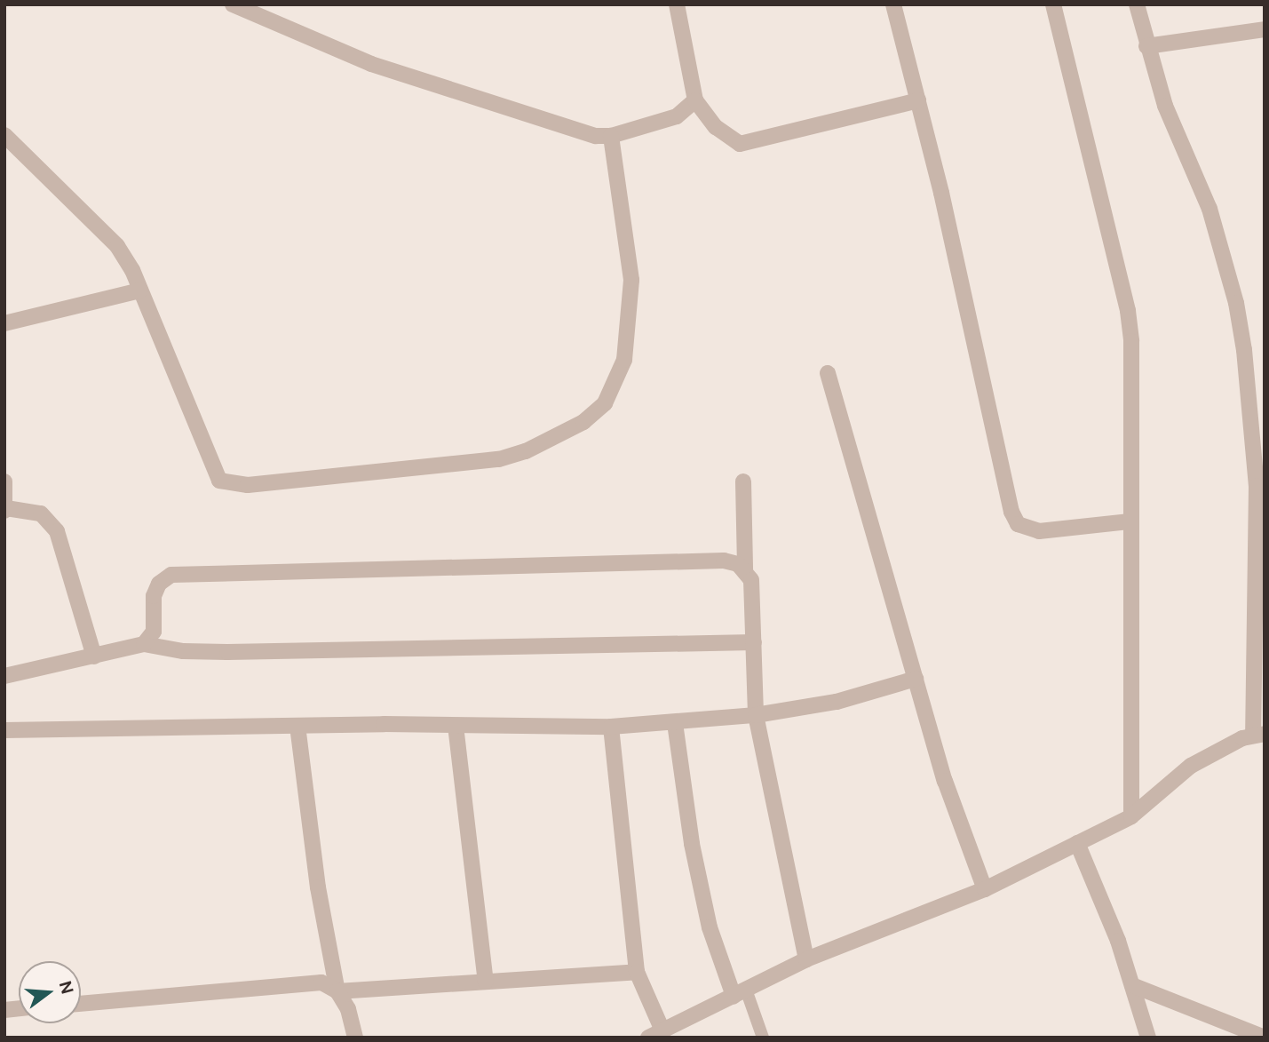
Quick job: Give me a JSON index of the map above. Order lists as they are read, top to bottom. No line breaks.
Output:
{"north":"right"}
